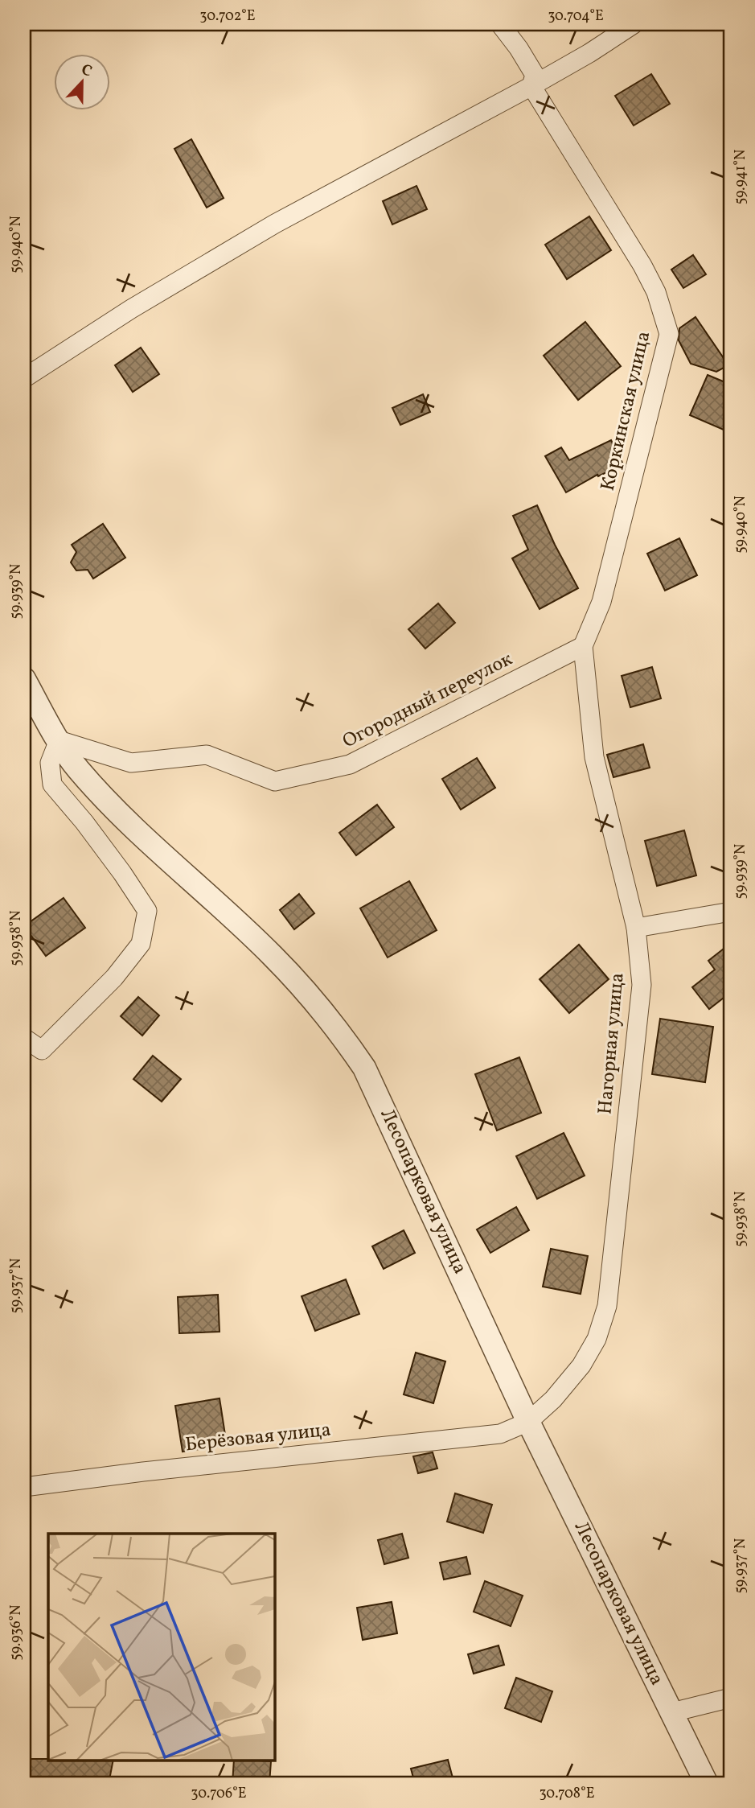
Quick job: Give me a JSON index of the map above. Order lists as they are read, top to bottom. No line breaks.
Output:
{"streets":{"street":["Коркинская улица","Огородный переулок","Нагорная улица","Лесопарковая улица","Берёзовая улица"]},"crossings":[["Коркинская улица","Огородный переулок"],["Коркинская улица","Нагорная улица"],["Огородный переулок","Нагорная улица"],["Огородный переулок","Лесопарковая улица"],["Нагорная улица","Лесопарковая улица"],["Нагорная улица","Берёзовая улица"],["Лесопарковая улица","Берёзовая улица"]],"north":"top","coordinates":["30.702°E","30.704°E","59.941°N","59.940°N","59.939°N","59.938°N","59.937°N","59.936°N","30.706°E","30.708°E"]}
